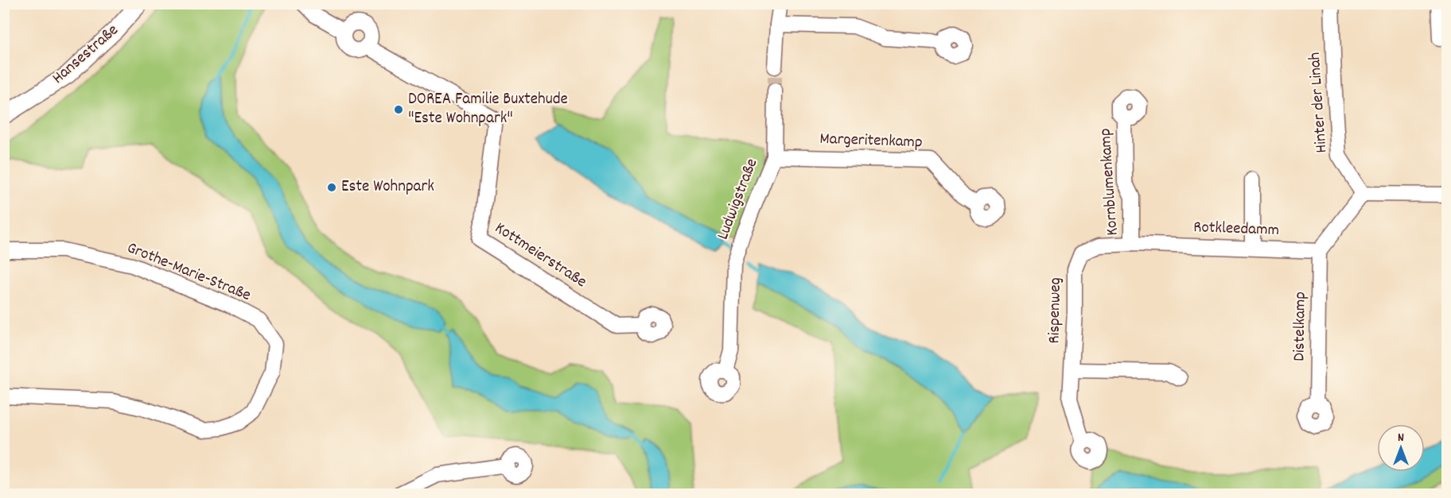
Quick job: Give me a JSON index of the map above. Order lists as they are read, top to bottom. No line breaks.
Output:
{"streets":{"street":["Hansestraße","Hinter der Linah","Margeritenkamp","Kornblumenkamp","Ludwigstraße","Rotkleedamm","Kottmeierstraße","Grothe-Marie-Straße","Rispenweg","Distelkamp"]},"crossings":[["Margeritenkamp","Ludwigstraße"],["Kornblumenkamp","Rotkleedamm"],["Rotkleedamm","Rispenweg"],["Rotkleedamm","Distelkamp"]],"places":["DOREA Familie Buxtehude \"Este Wohnpark\"","Este Wohnpark"],"north":"top"}
